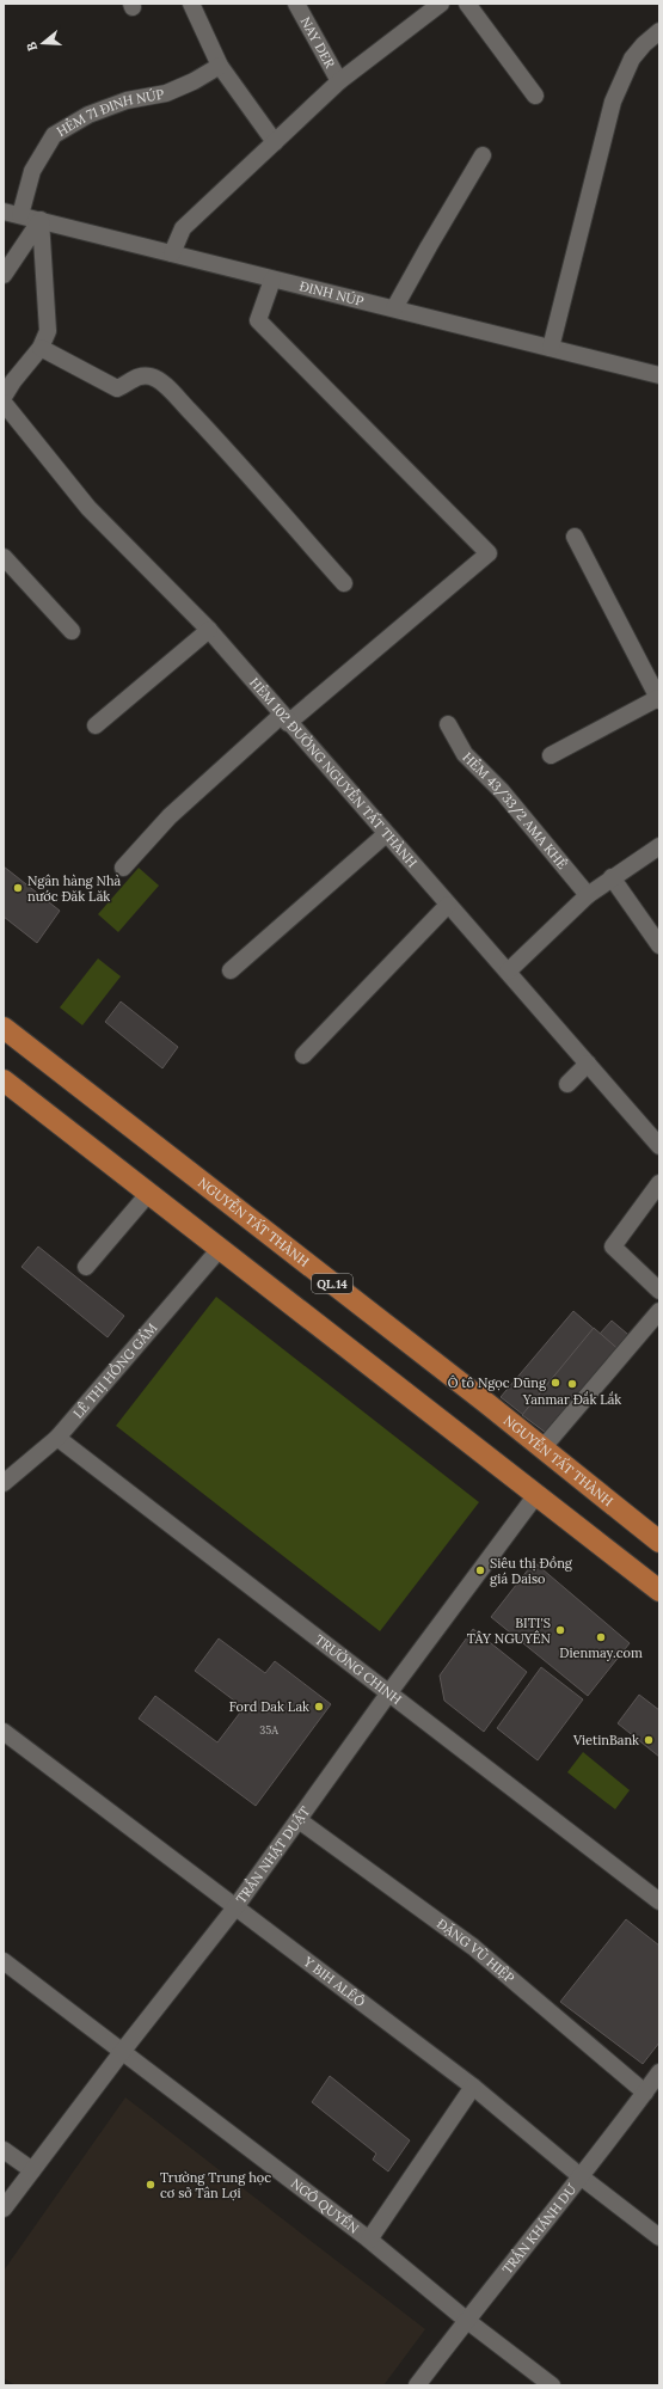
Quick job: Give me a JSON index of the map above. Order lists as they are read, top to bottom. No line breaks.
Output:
{"streets":{"main road":["NGUYỄN TẤT THÀNH","QL.14"],"street":["NAY DER","HẺM 71 ĐINH NÚP","ĐINH NÚP","HẺM 102 ĐƯỜNG NGUYỄN TẤT THÀNH","HẺM 43/33/2 AMA KHÊ","LÊ THỊ HỒNG GẤM","TRƯỜNG CHINH","TRẦN NHẬT DUẬT","ĐẶNG VŨ HIỆP","Y BIH ALÊÔ","NGÔ QUYỀN","TRẦN KHÁNH DƯ"]},"crossings":[["HẺM 71 ĐINH NÚP","ĐINH NÚP"],["LÊ THỊ HỒNG GẤM","TRƯỜNG CHINH"],["TRƯỜNG CHINH","TRẦN NHẬT DUẬT"],["TRẦN NHẬT DUẬT","ĐẶNG VŨ HIỆP"],["TRẦN NHẬT DUẬT","Y BIH ALÊÔ"],["TRẦN NHẬT DUẬT","NGÔ QUYỀN"],["ĐẶNG VŨ HIỆP","TRẦN KHÁNH DƯ"],["Y BIH ALÊÔ","TRẦN KHÁNH DƯ"],["NGÔ QUYỀN","TRẦN KHÁNH DƯ"]],"places":["Ngân hàng Nhà nước Đăk Lăk","Ô tô Ngọc Dũng","Yanmar Đắk Lắk","Siêu thị Đồng giá Daiso","BITI'S TÂY NGUYÊN","Dienmay.com","Ford Dak Lak","VietinBank","Trường Trung học cơ sở Tân Lợi"],"house_numbers":["35A"],"north":"left"}
